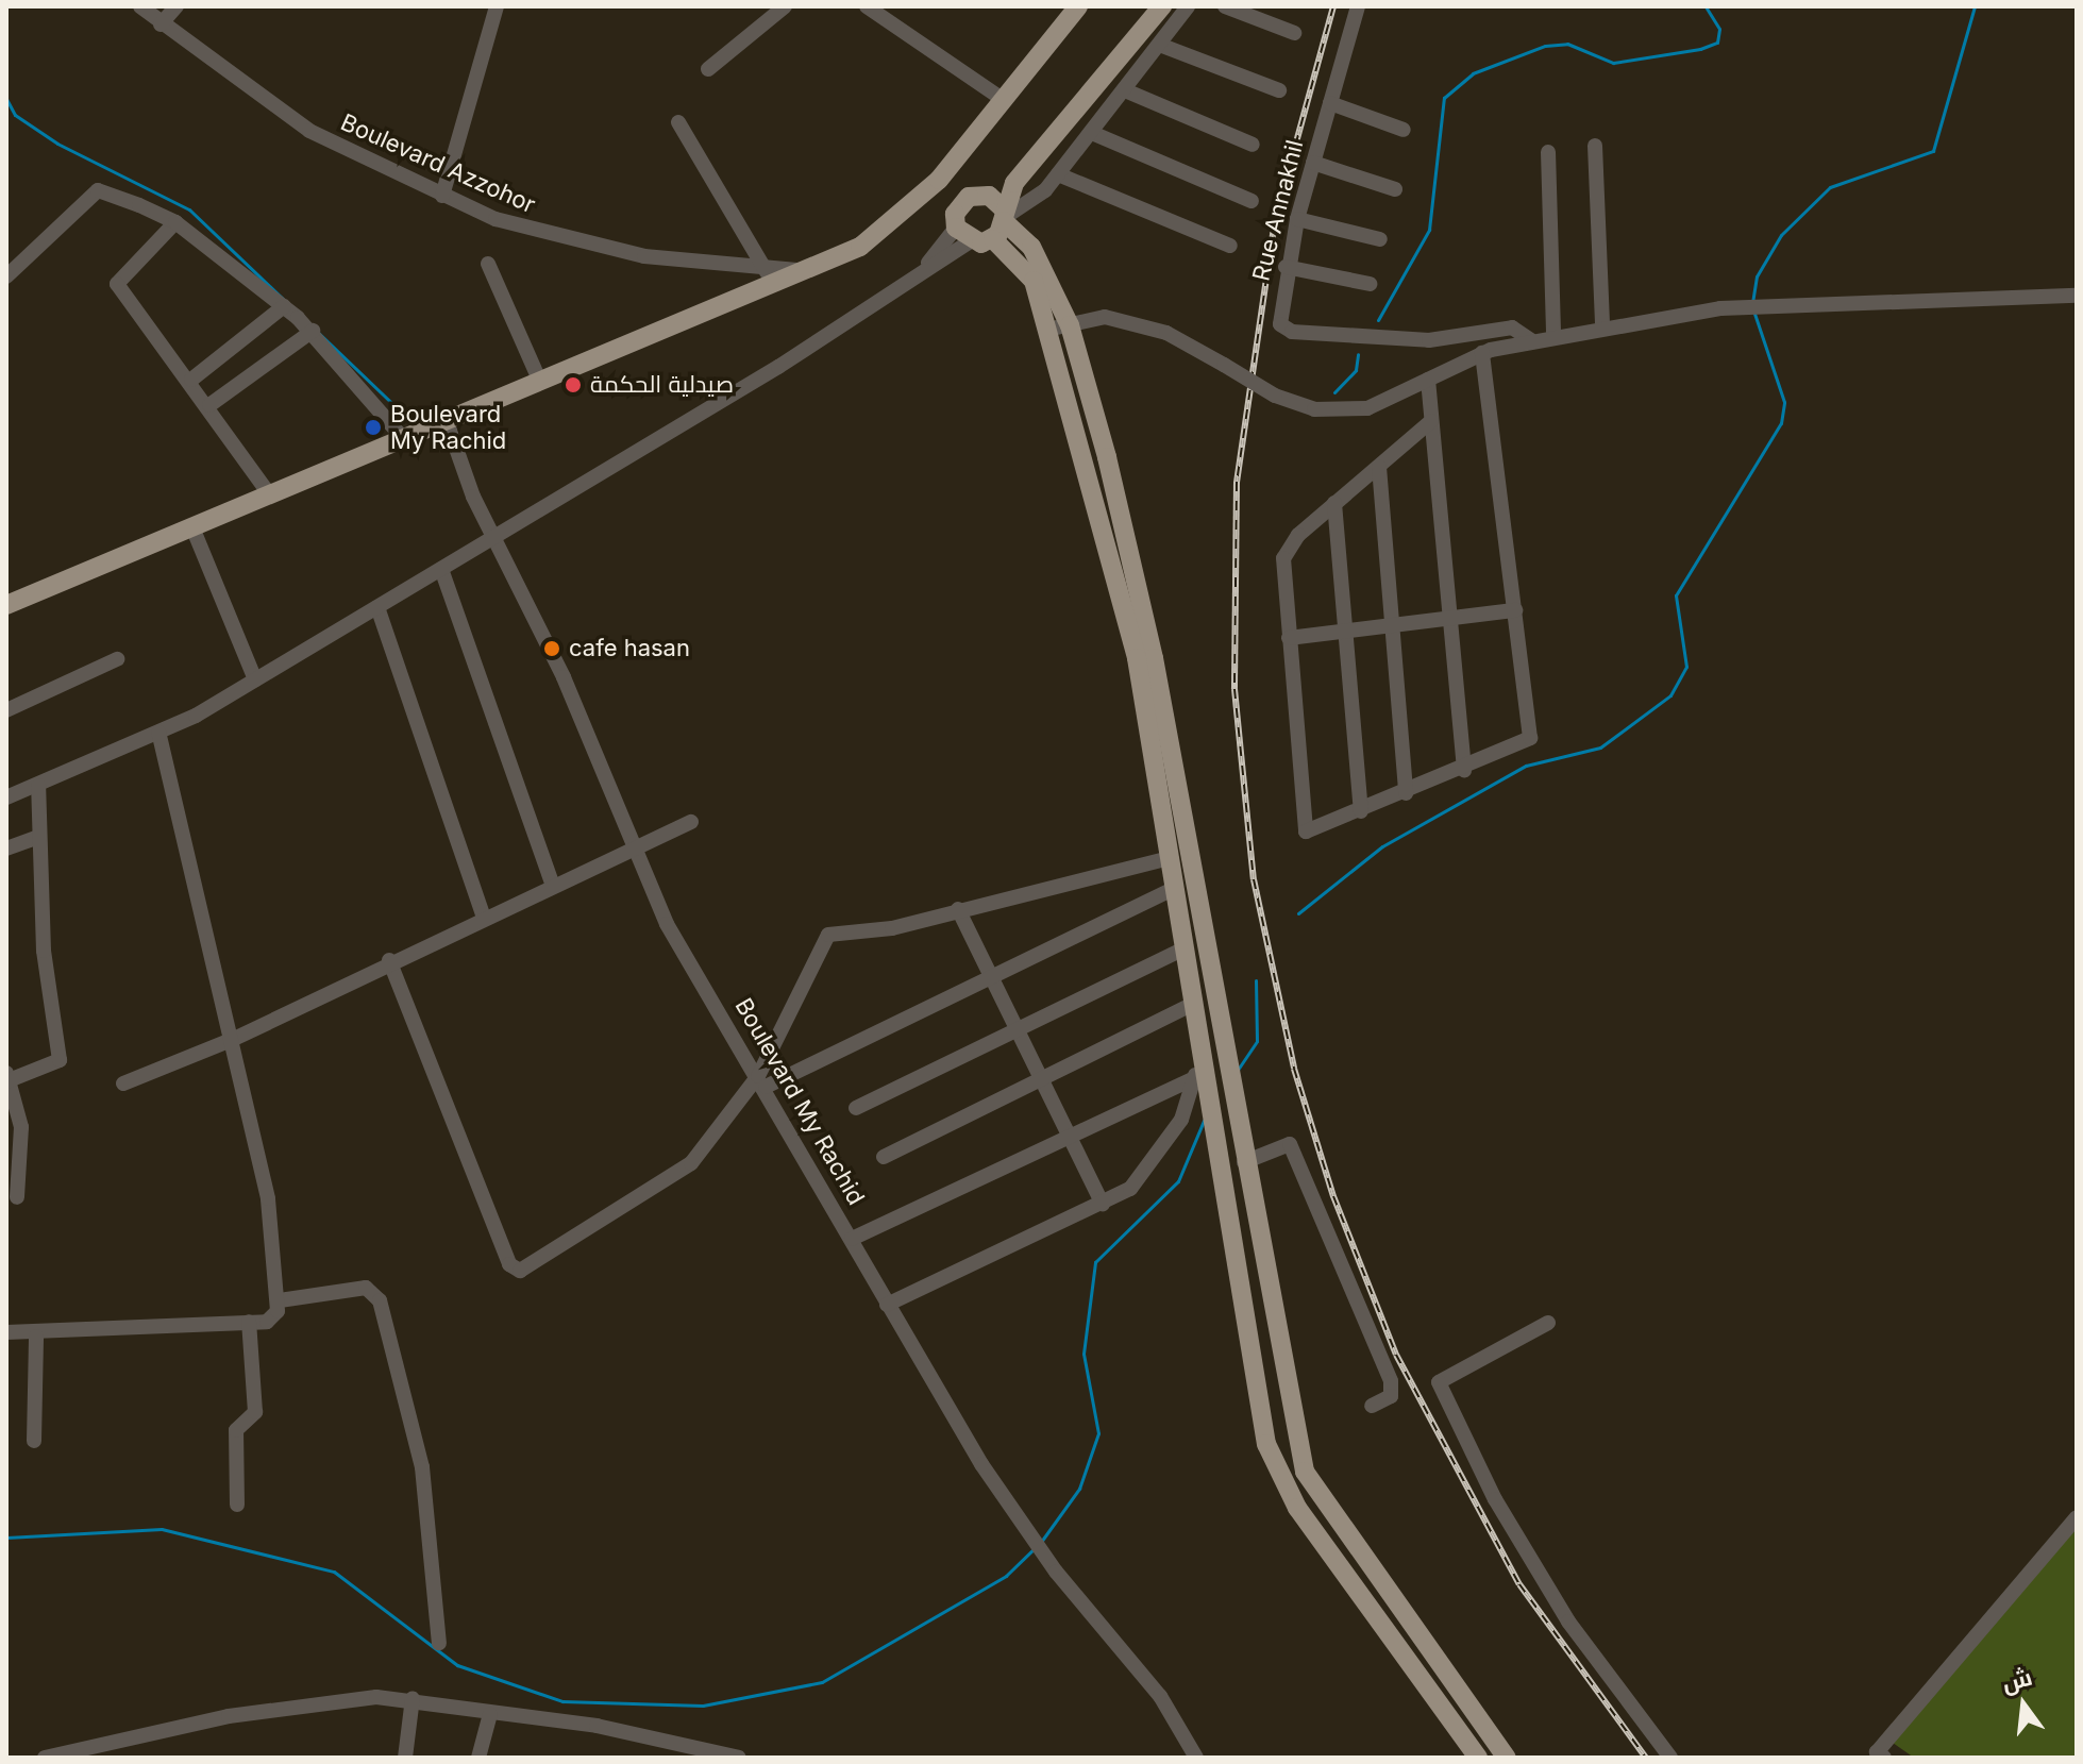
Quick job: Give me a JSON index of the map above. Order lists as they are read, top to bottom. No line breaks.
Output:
{"streets":{"street":["Boulevard Azzohor","Rue Annakhil","Boulevard My Rachid"]},"places":["صيدلية الحكمة","Boulevard My Rachid","cafe hasan"],"north":"top"}
